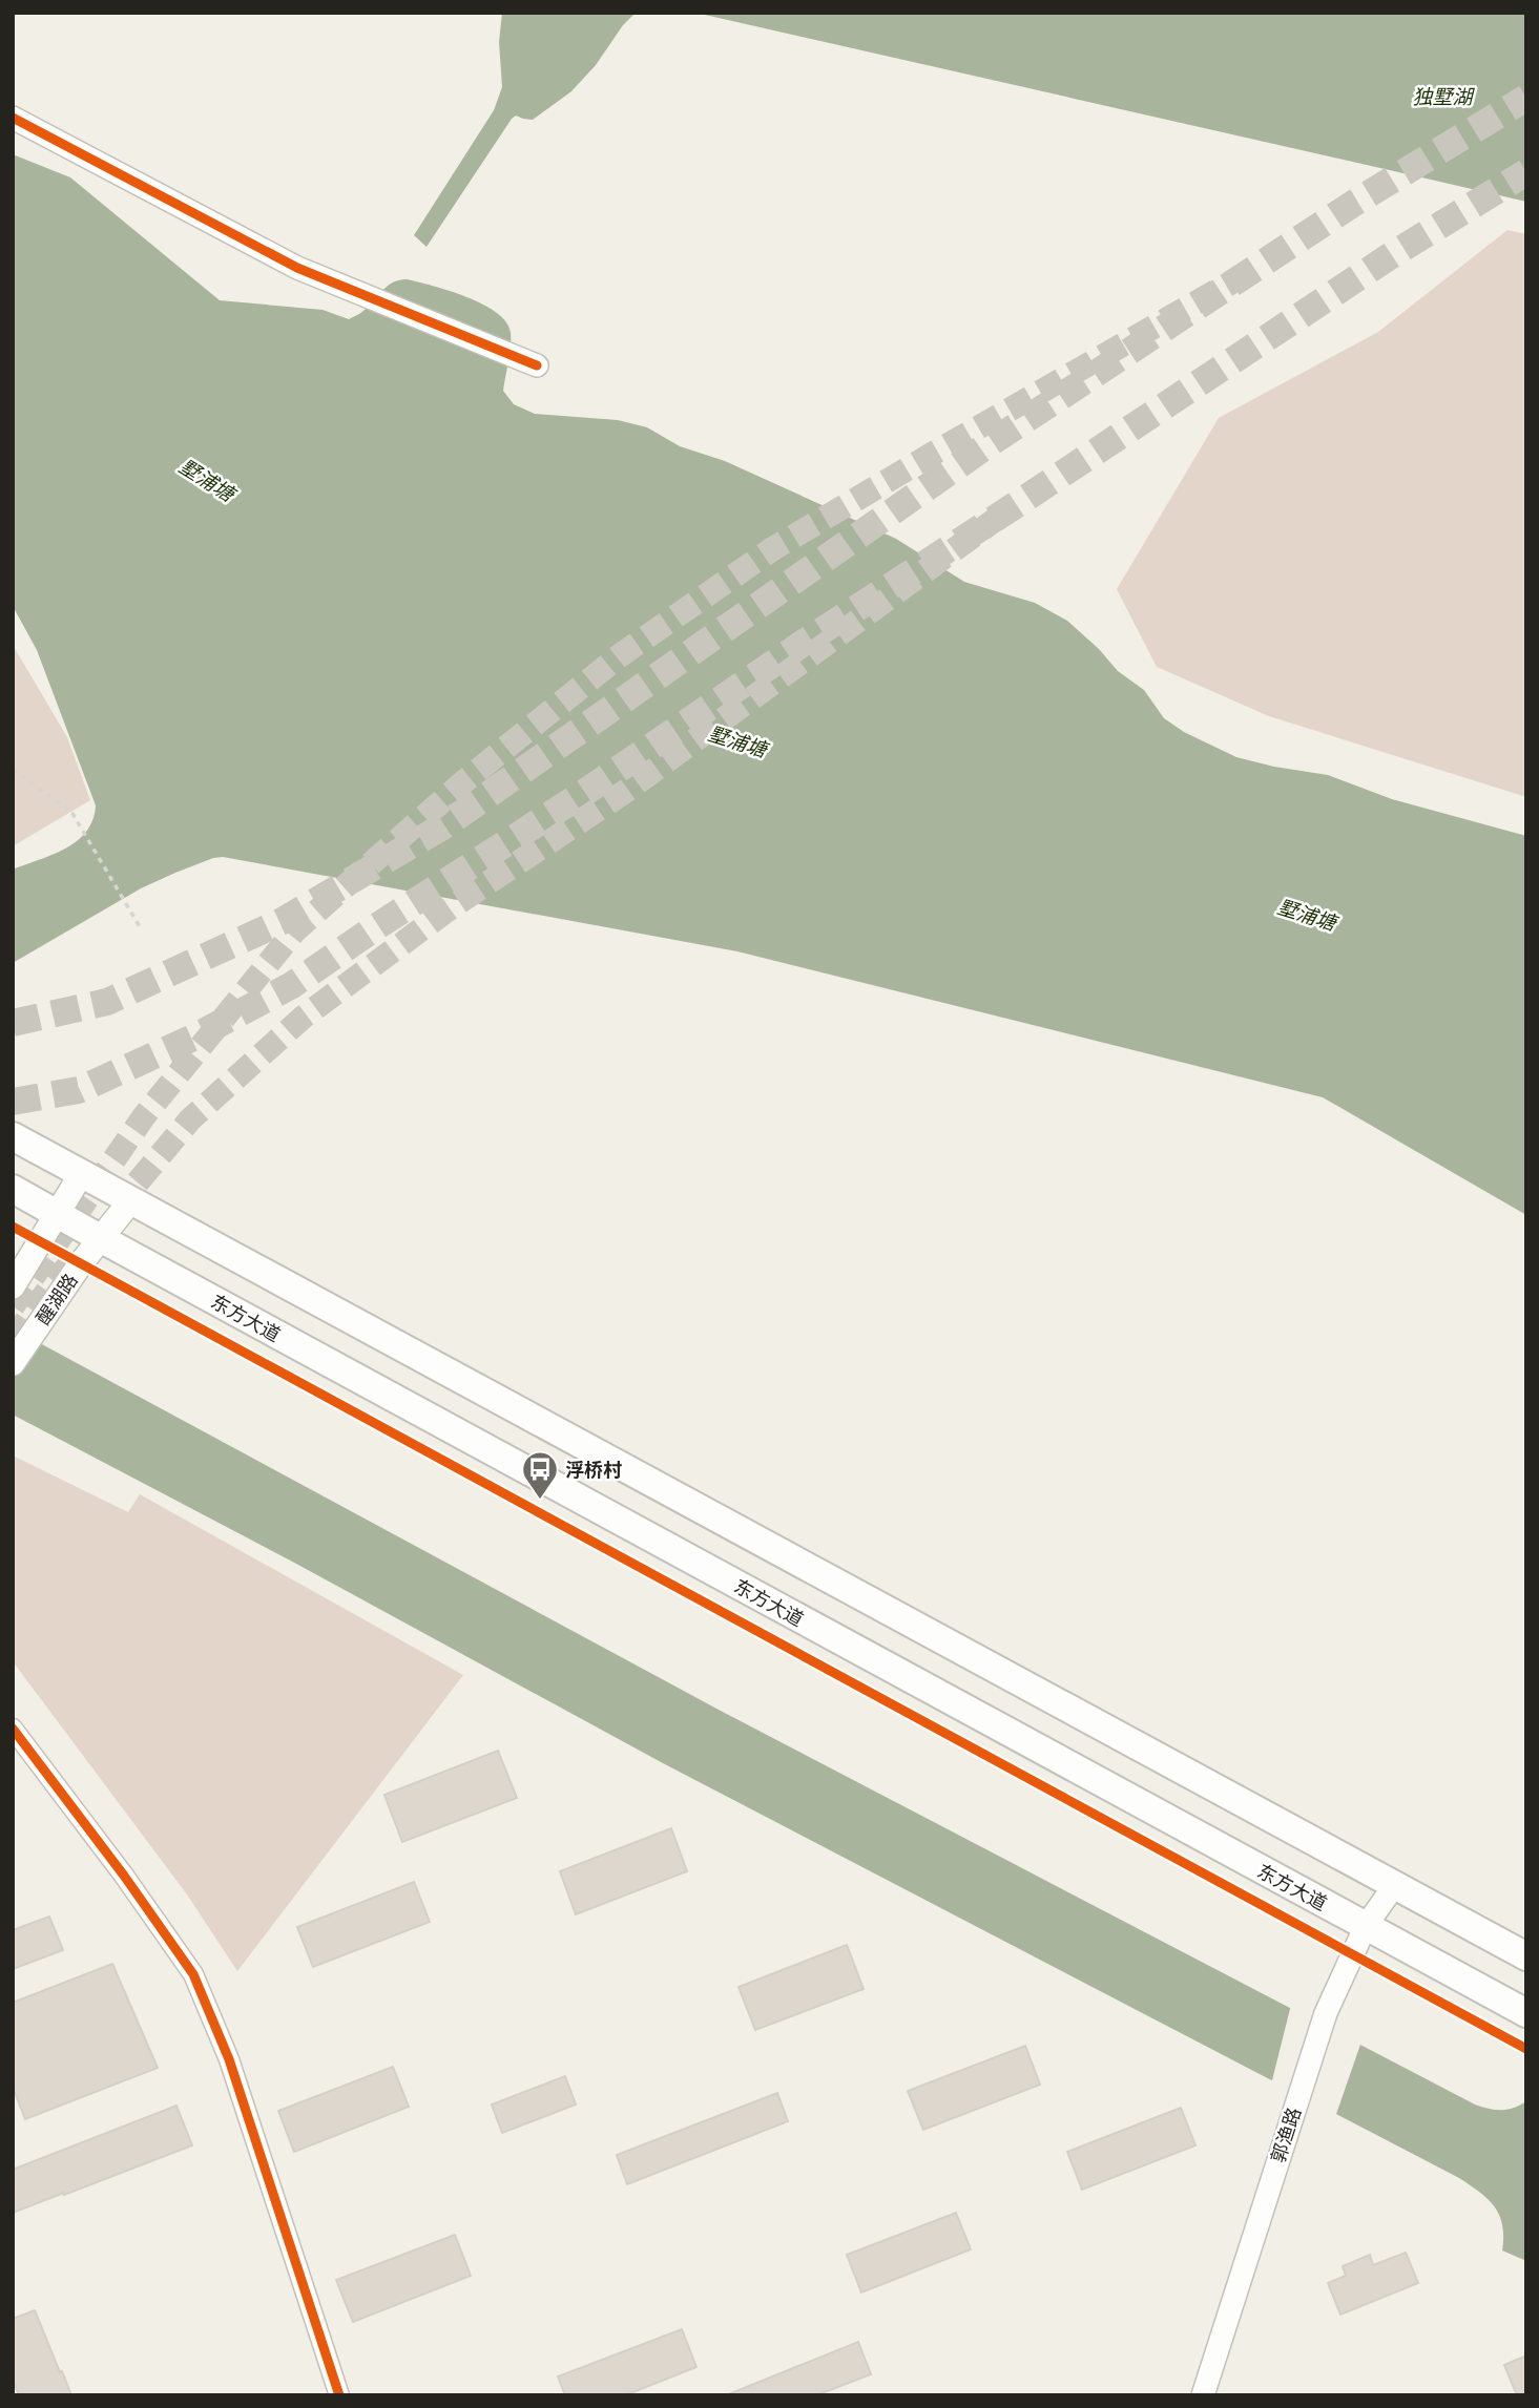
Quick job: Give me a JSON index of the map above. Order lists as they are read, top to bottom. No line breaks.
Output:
{"streets":{"main road":["醒湖路","东方大道"],"street":["郭渔路"]},"crossings":[["醒湖路","东方大道"],["东方大道","郭渔路"]],"water":["独墅湖","墅浦塘"],"places":{"bus stop":["浮桥村"]}}
